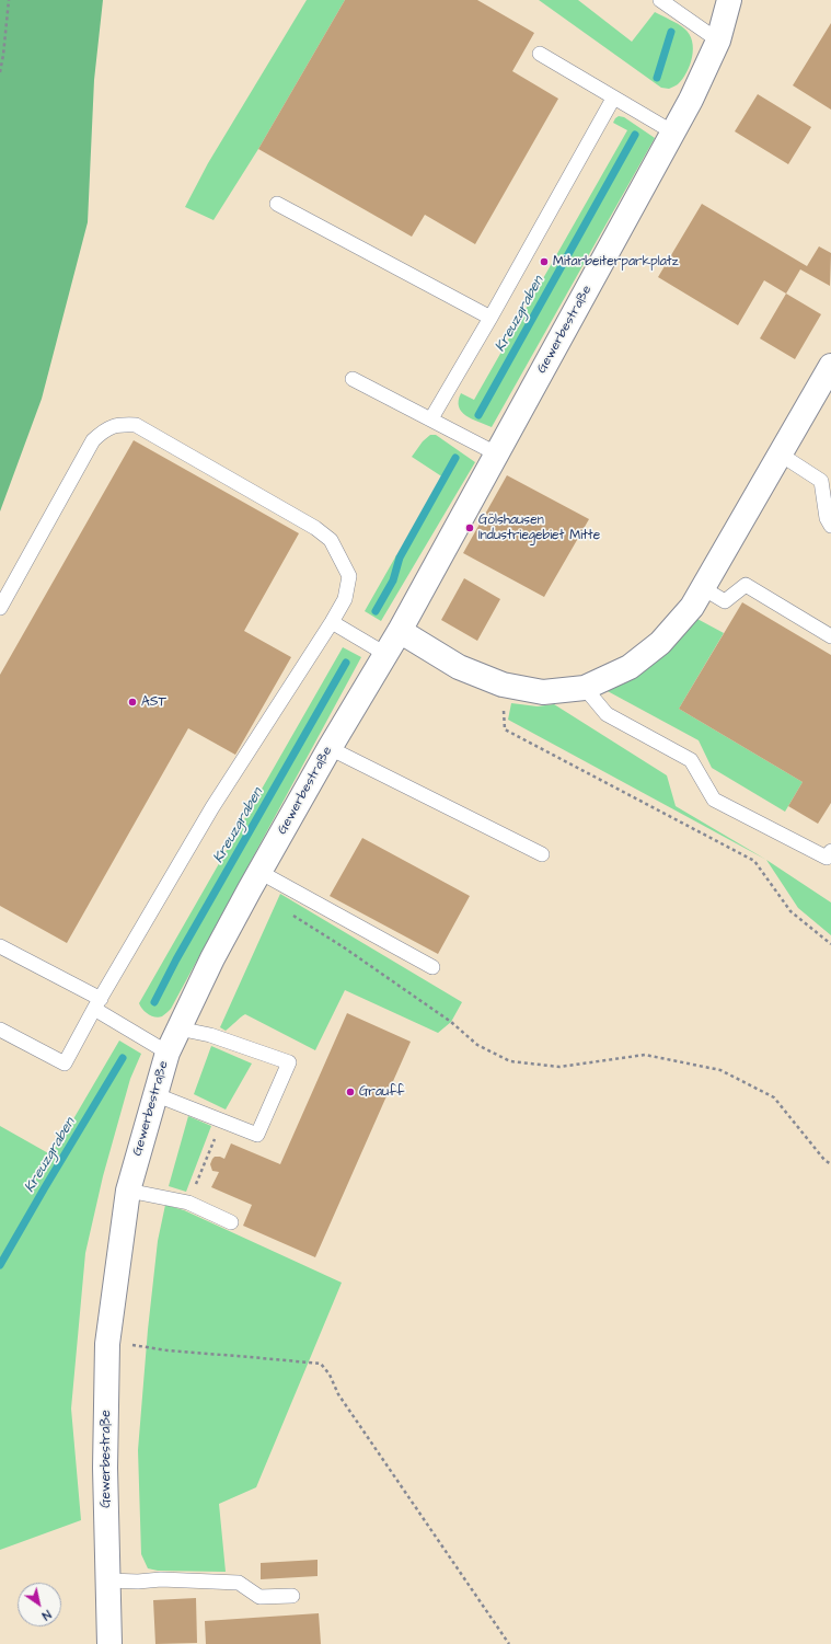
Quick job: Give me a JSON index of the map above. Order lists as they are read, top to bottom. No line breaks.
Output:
{"streets":{"street":["Gewerbestraße"]},"water":["Kreuzgraben"],"places":["Mitarbeiterparkplatz","Gölshausen Industriegebiet Mitte","AST","Grauff"],"north":"bottom right"}
